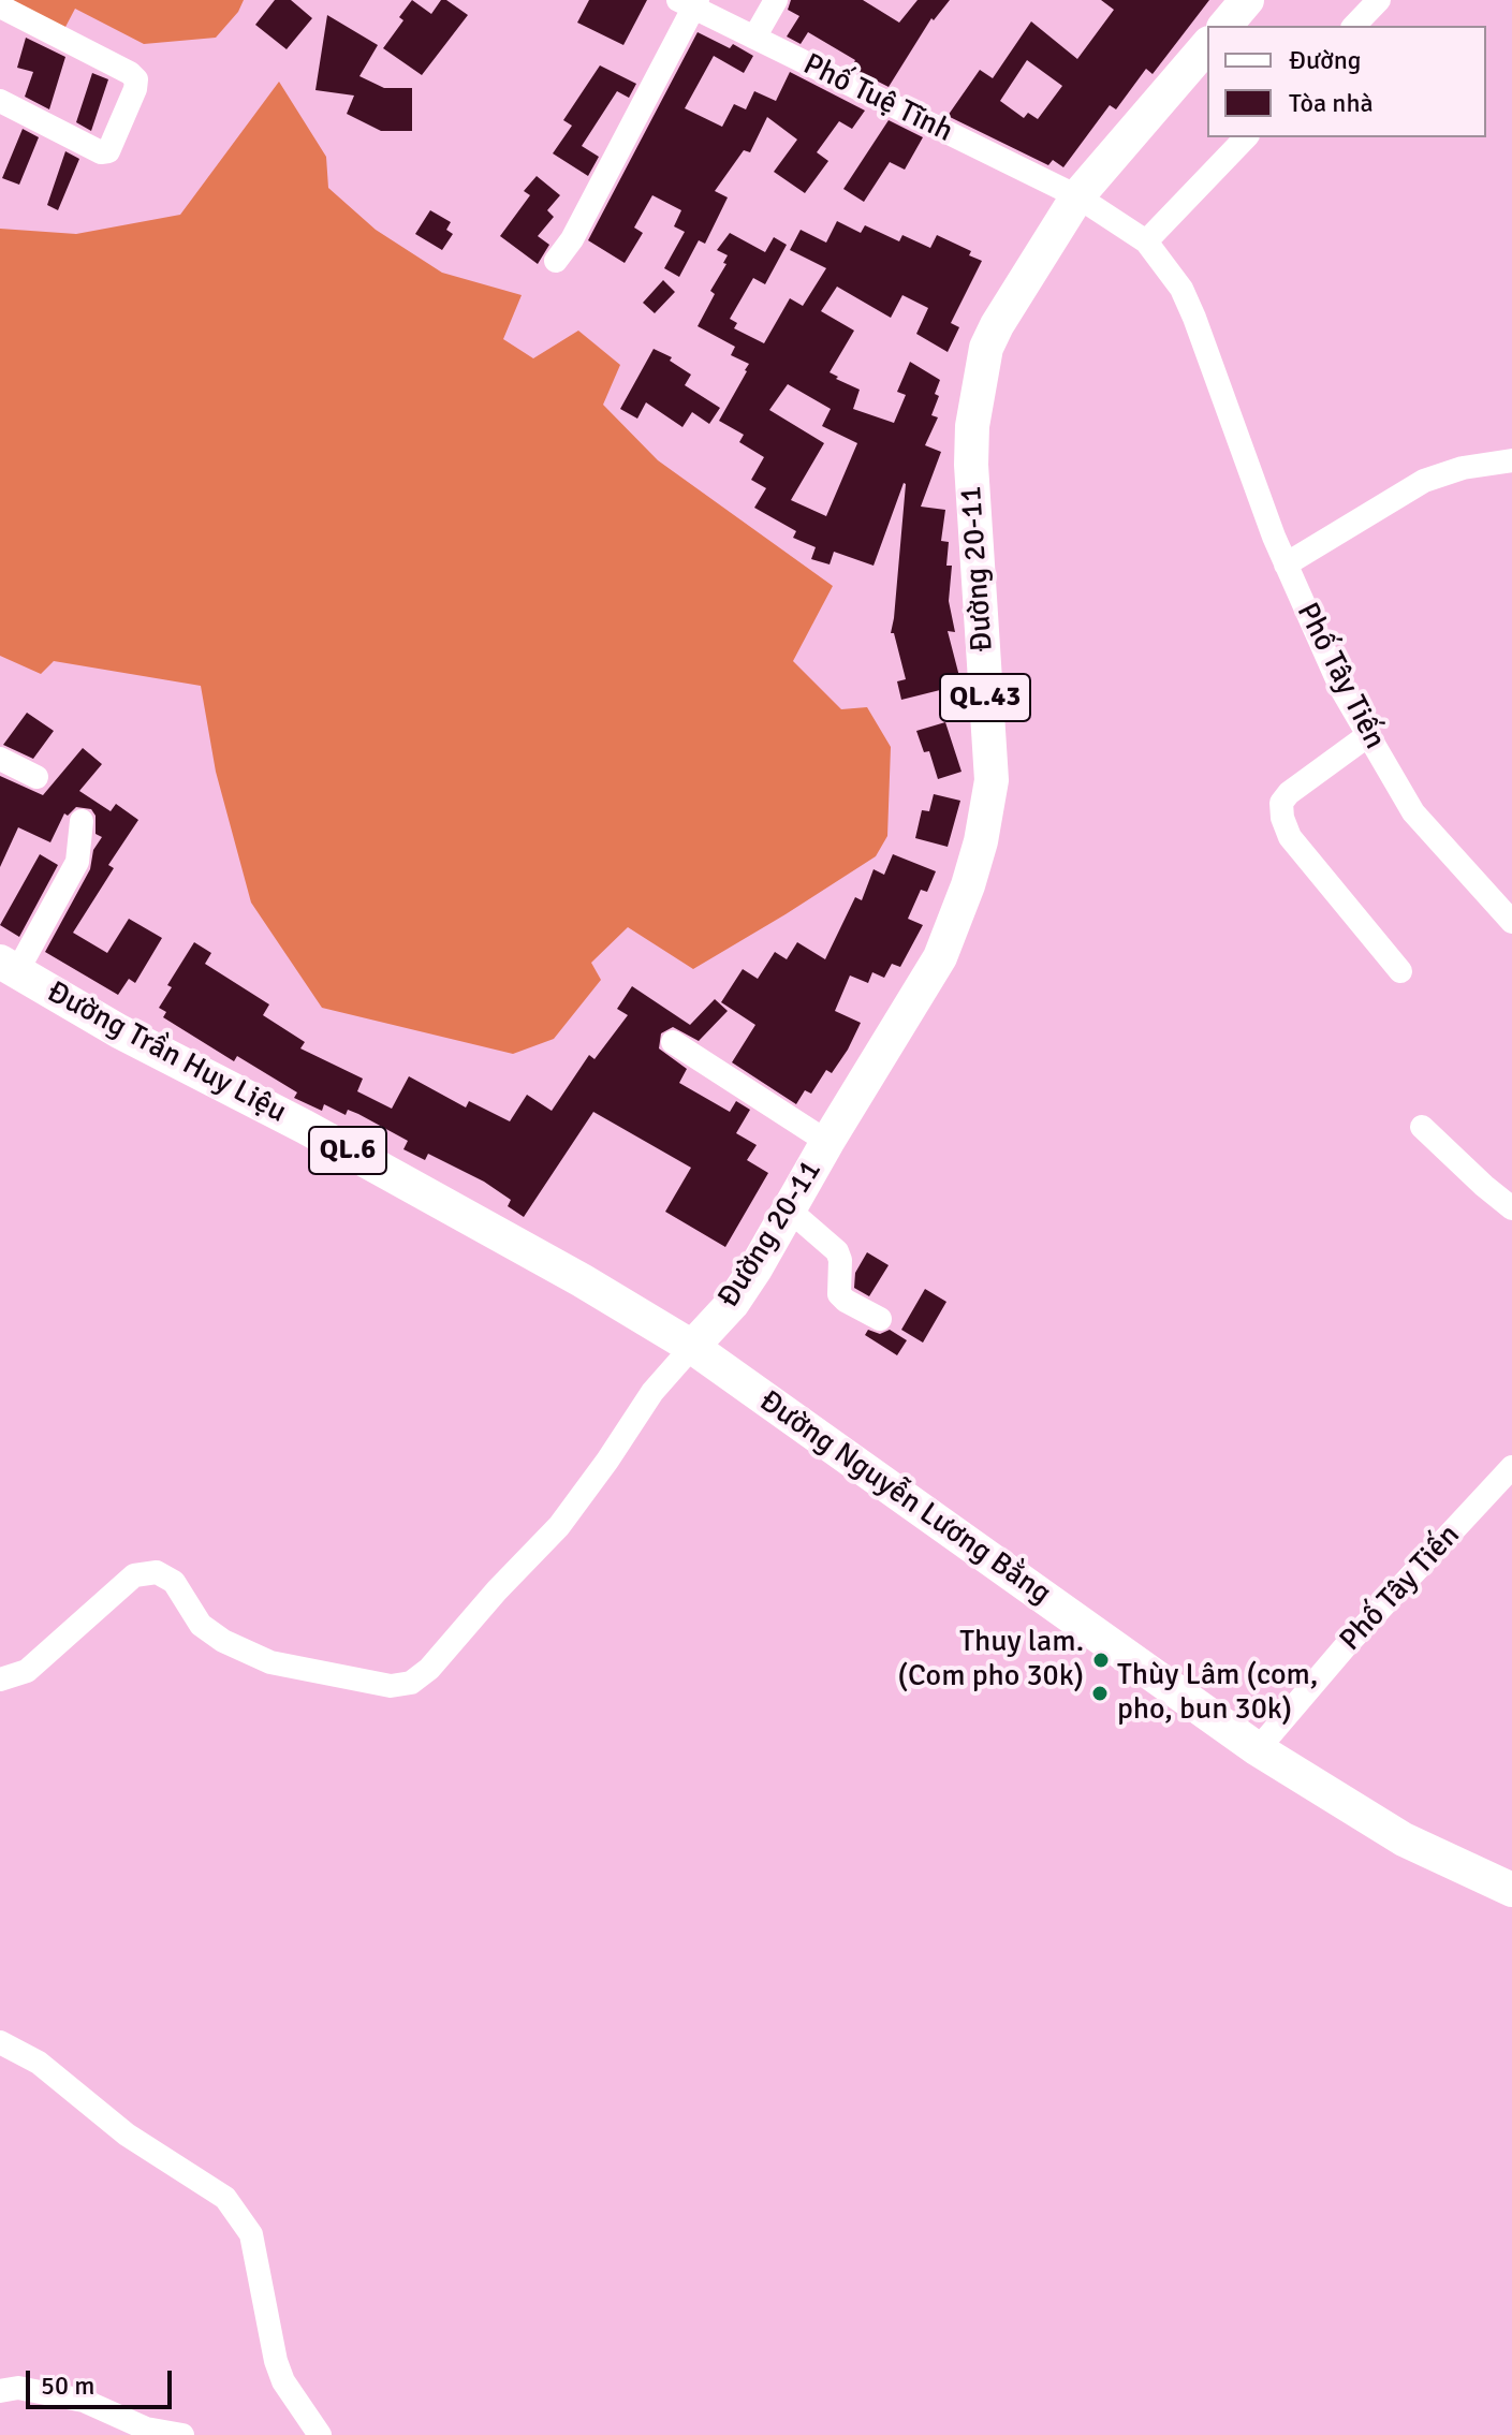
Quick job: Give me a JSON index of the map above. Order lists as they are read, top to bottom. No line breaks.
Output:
{"streets":{"highway":["Đường 20-11","QL.43","Đường Trần Huy Liệu","QL.6","Đường Nguyễn Lương Bằng"],"street":["Phố Tuệ Tĩnh","Phố Tây Tiến"]},"crossings":[["Phố Tuệ Tĩnh","Đường 20-11"],["Phố Tuệ Tĩnh","Phố Tây Tiến"],["Đường 20-11","Phố Tây Tiến"],["Đường 20-11","Đường Trần Huy Liệu"],["Đường 20-11","Đường Nguyễn Lương Bằng"],["Phố Tây Tiến","Đường Nguyễn Lương Bằng"],["Đường Trần Huy Liệu","Đường Nguyễn Lương Bằng"]],"places":["Thuy lam. (Com pho 30k)","Thùy Lâm (com, pho, bun 30k)"],"legend":["Đường","Tòa nhà"],"scale_bar":"50 m"}
